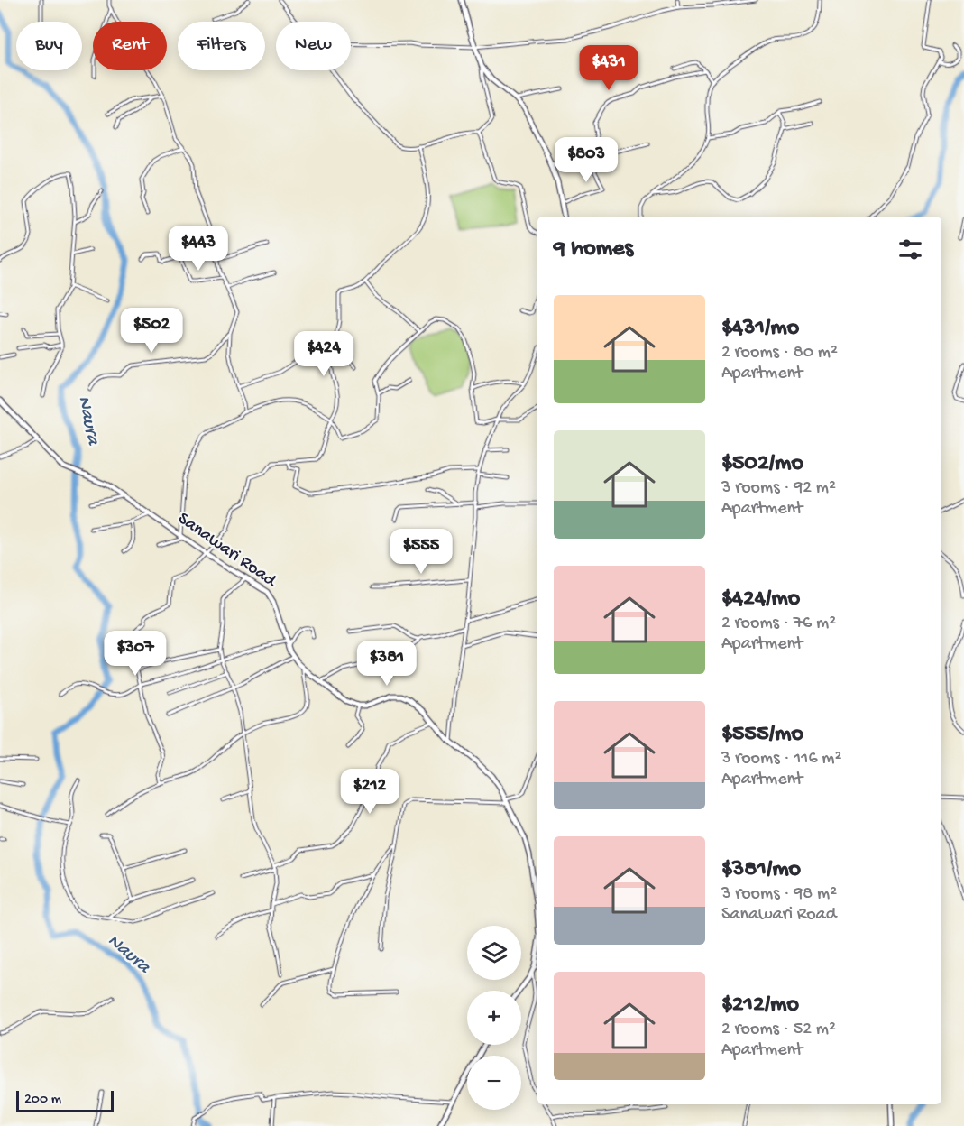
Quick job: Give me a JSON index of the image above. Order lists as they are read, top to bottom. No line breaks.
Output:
{"streets":{"street":["Sanawari Road"]},"water":["Naura"],"scale_bar":"200 m","page":{"chip":["Buy","Rent","Filters","New"],"price":["$431","$803","$443","$502","$424","$555","$307","$381","$212"],"heading":"9 homes","list":[{"name":"$431/mo","note":"2 rooms · 80 m² · Apartment"},{"name":"$502/mo","note":"3 rooms · 92 m² · Apartment"},{"name":"$424/mo","note":"2 rooms · 76 m² · Apartment"},{"name":"$555/mo","note":"3 rooms · 116 m² · Apartment"},{"name":"$381/mo","note":"3 rooms · 98 m² · Sanawari Road"},{"name":"$212/mo","note":"2 rooms · 52 m² · Apartment"}],"map_buttons":["+","−"],"scale":"200 m"}}
